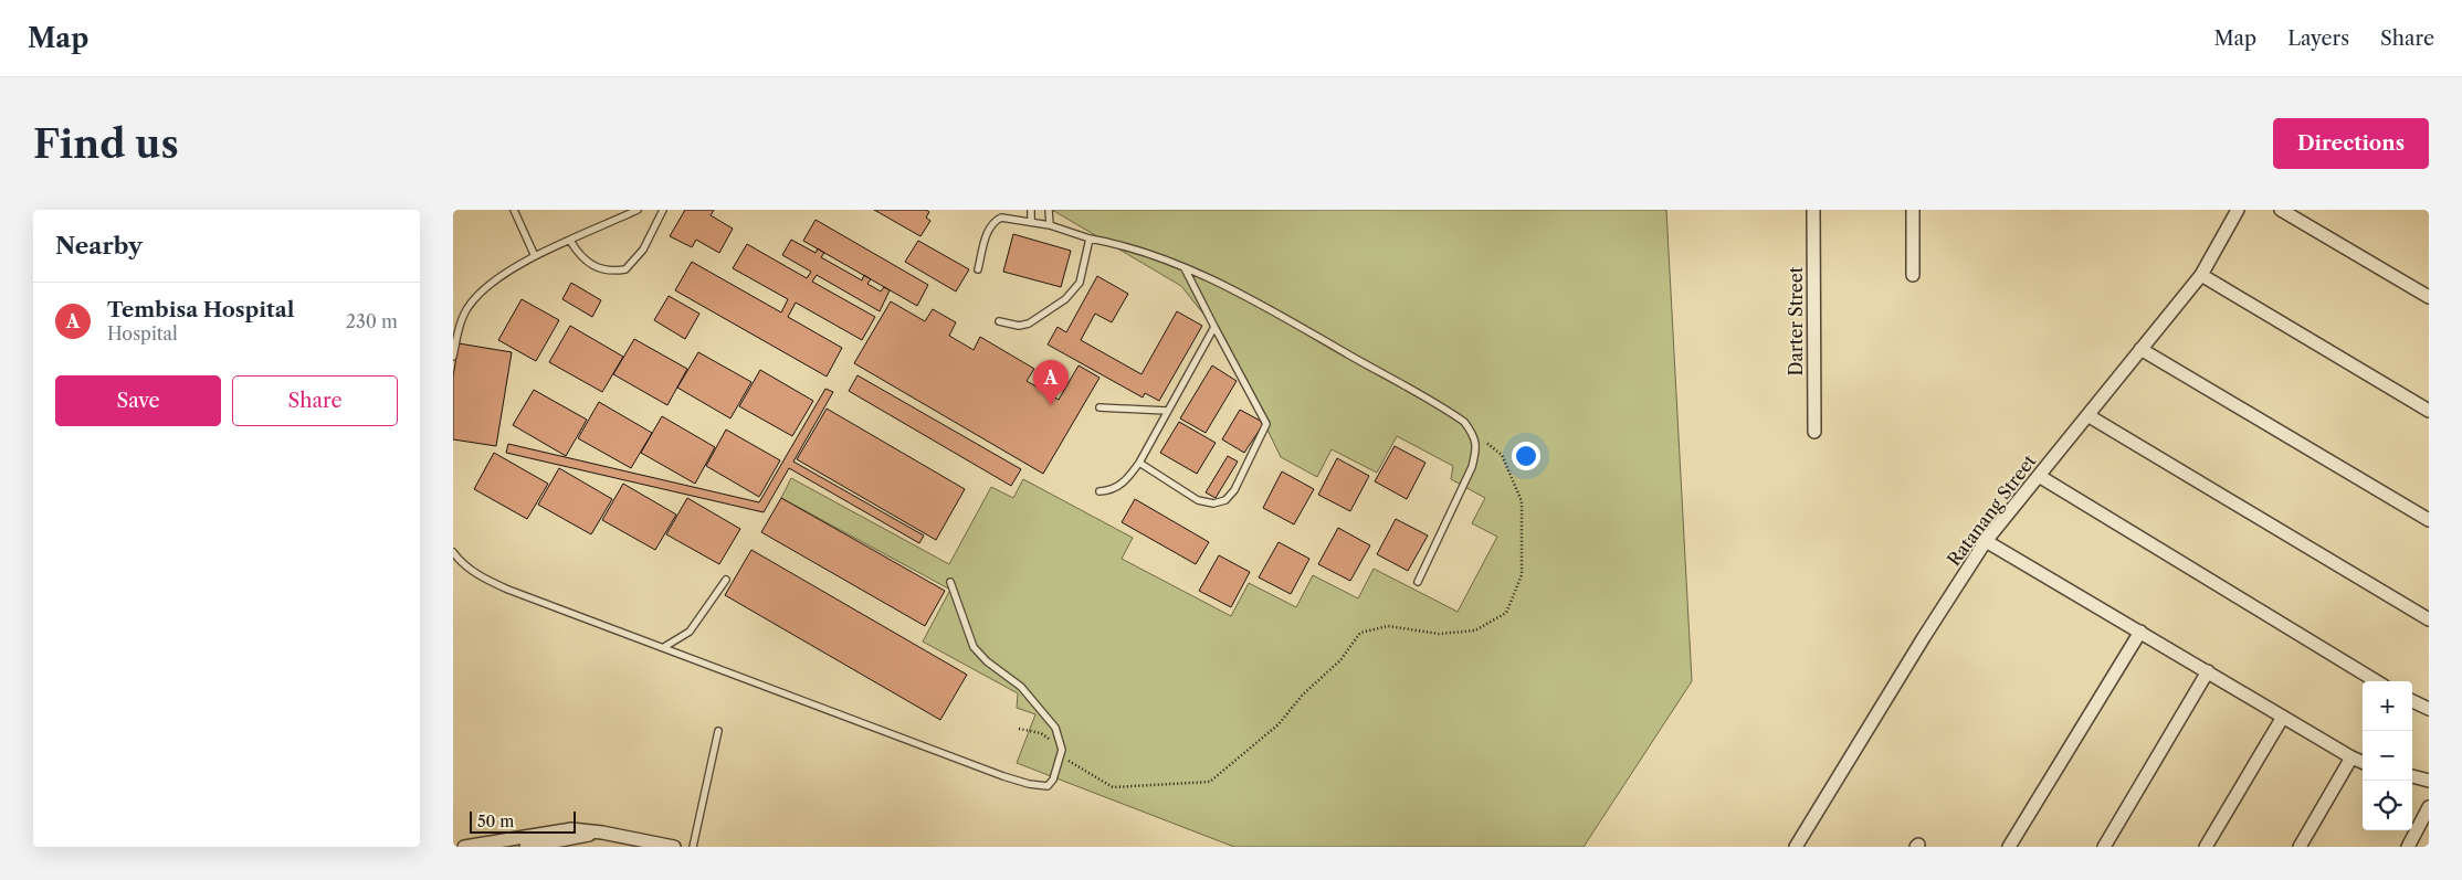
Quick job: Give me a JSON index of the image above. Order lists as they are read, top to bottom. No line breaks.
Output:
{"streets":{"street":["Darter Street","Ratanang Street"]},"scale_bar":"50 m","page":{"header":"Map","nav":["Map","Layers","Share"],"buttons":["Directions",["Save","Share"]],"title":"Find us","heading":"Nearby","list":[{"mark":"A","name":"Tembisa Hospital","note":"Hospital","value":"230 m"}],"pins":"A","map_buttons":["+","−"],"scale":"50 m"}}
